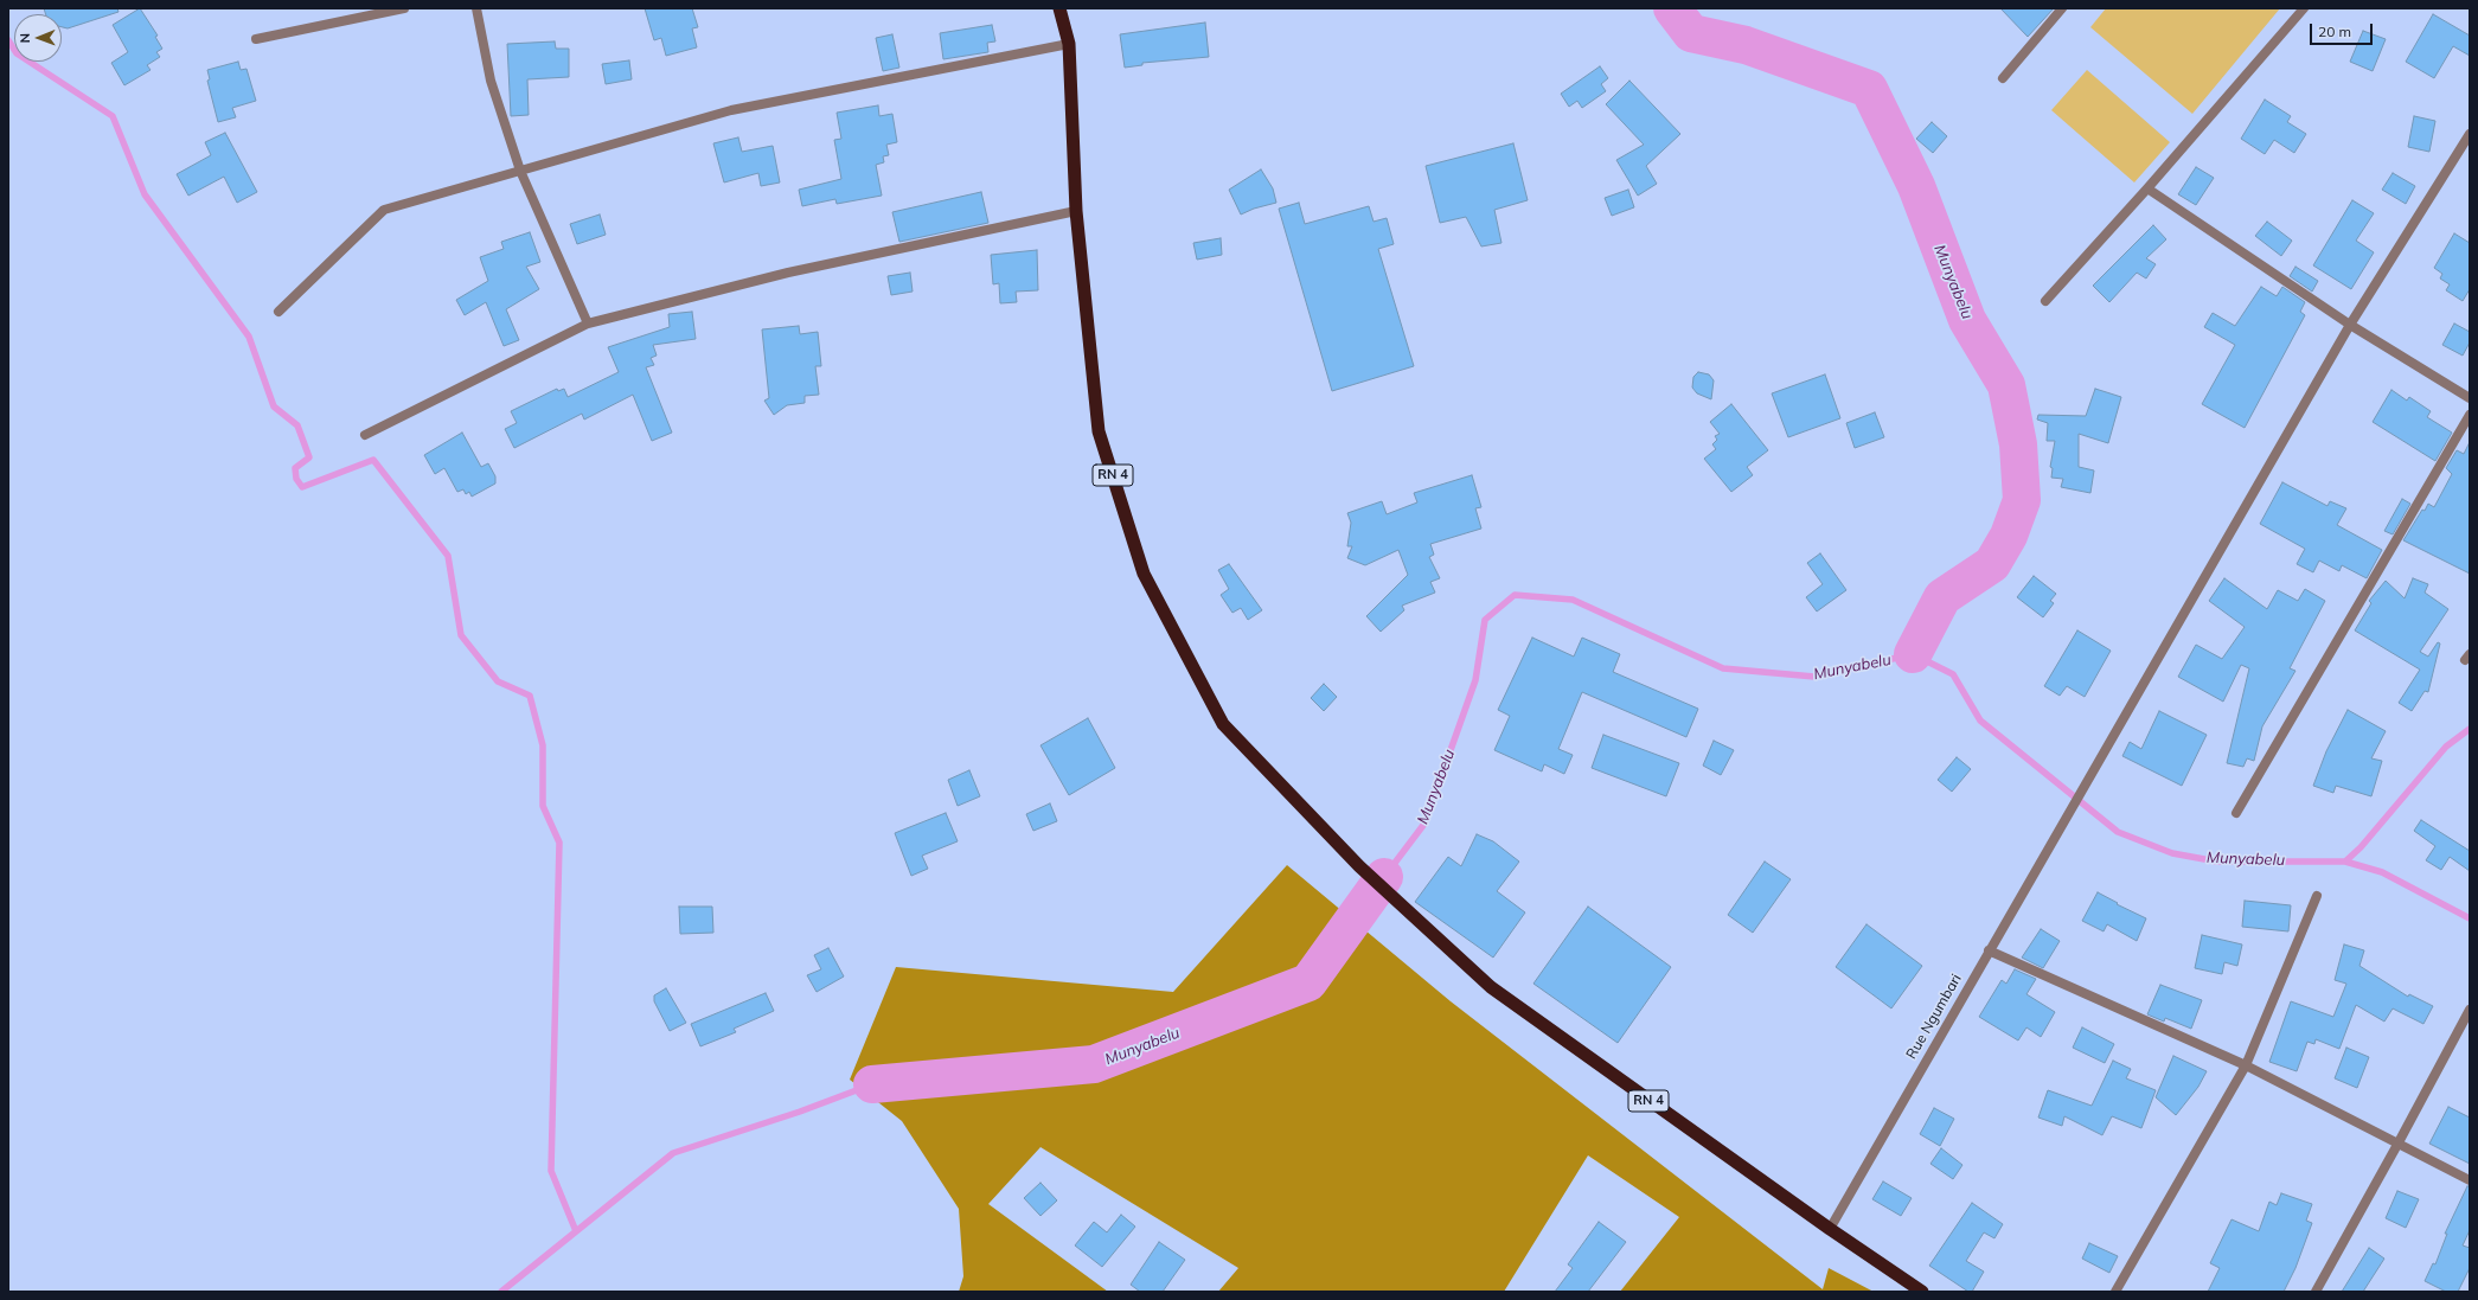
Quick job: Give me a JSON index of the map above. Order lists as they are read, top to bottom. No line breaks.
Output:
{"streets":{"highway":["RN 4"],"street":["Rue Ngumbari"]},"crossings":[["RN 4","Rue Ngumbari"]],"water":["Munyabelu"],"scale_bar":"20 m","north":"left"}
